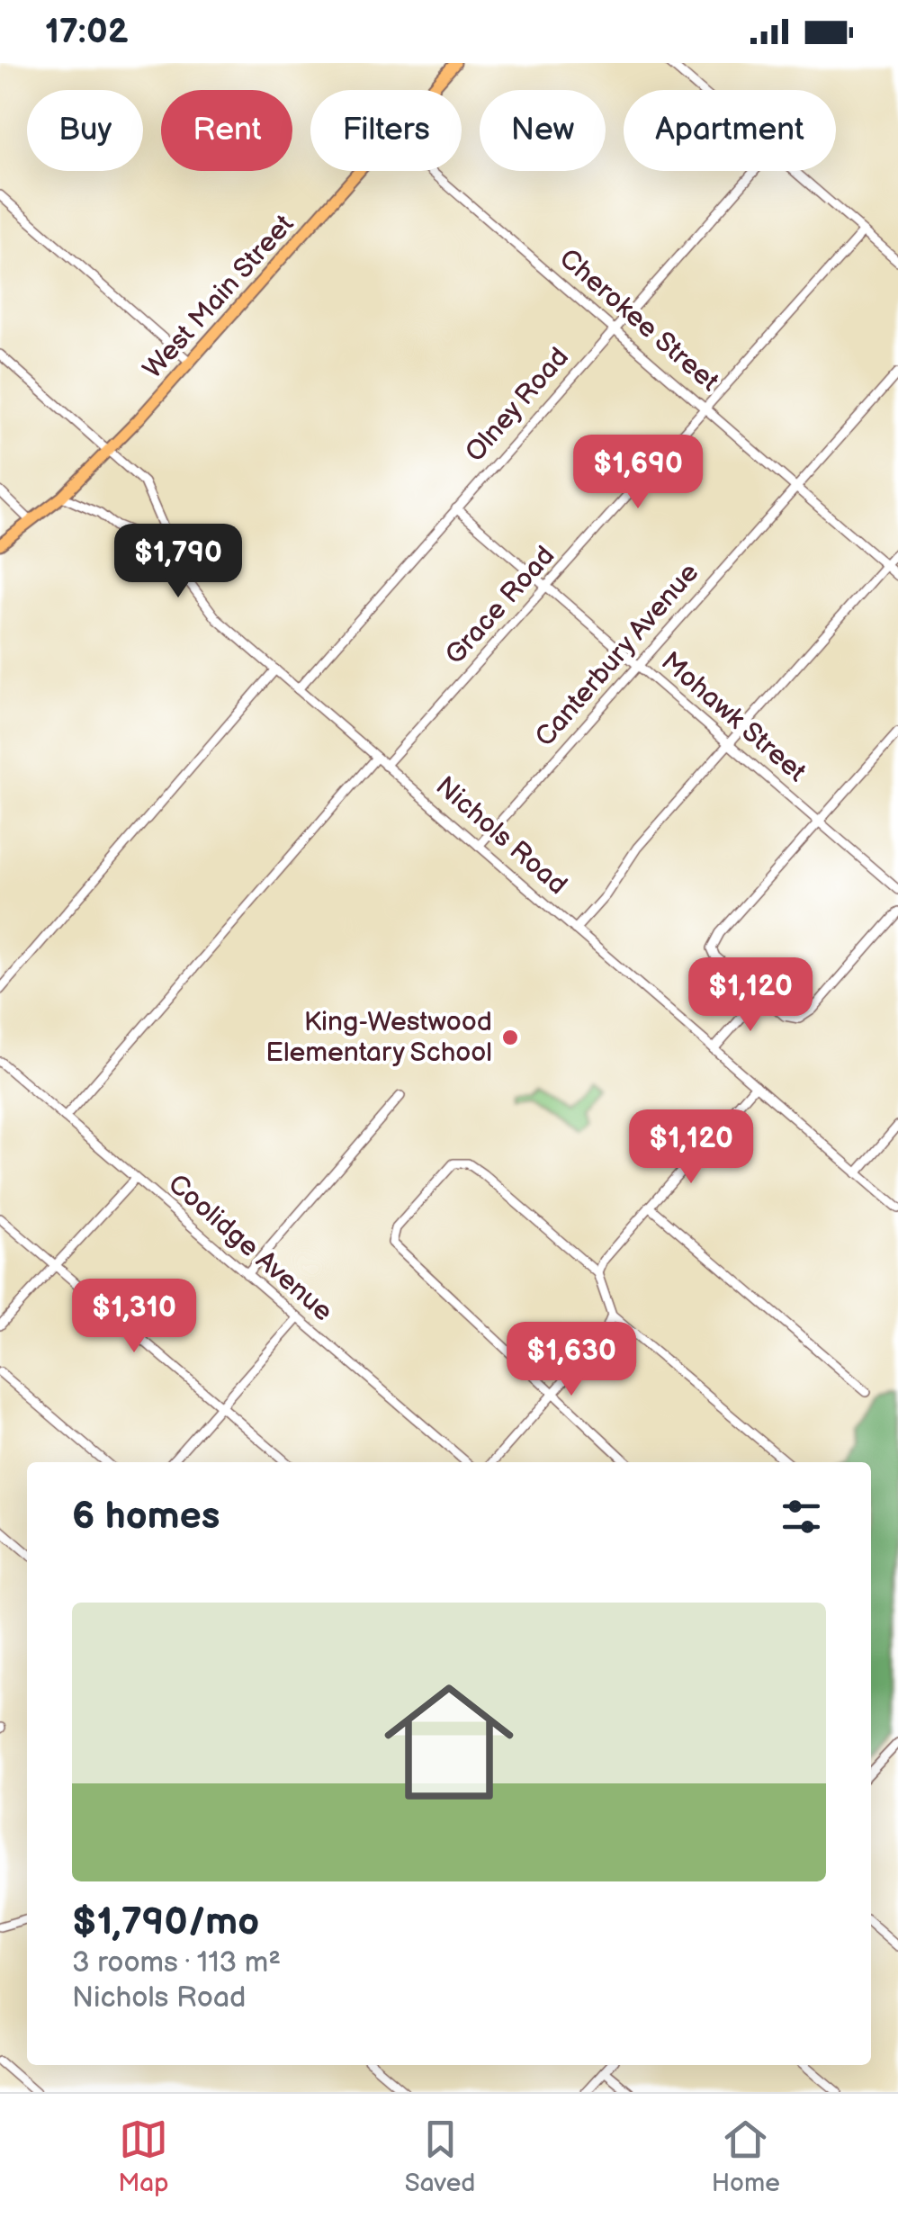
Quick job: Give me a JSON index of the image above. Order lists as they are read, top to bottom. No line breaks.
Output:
{"streets":{"main road":["West Main Street"],"street":["Cherokee Street","Olney Road","Grace Road","Canterbury Avenue","Mohawk Street","Nichols Road","Coolidge Avenue"]},"crossings":[["West Main Street","Nichols Road"],["Cherokee Street","Olney Road"],["Cherokee Street","Grace Road"],["Cherokee Street","Canterbury Avenue"],["Olney Road","Mohawk Street"],["Olney Road","Nichols Road"],["Grace Road","Mohawk Street"],["Grace Road","Nichols Road"],["Canterbury Avenue","Mohawk Street"],["Canterbury Avenue","Nichols Road"]],"places":["King-Westwood Elementary School"],"page":{"status":"17:02","chip":["Buy","Rent","Filters","New","Apartment"],"price":["$1,690","$1,790","$1,120","$1,120","$1,310","$1,630"],"heading":"6 homes","list":[{"name":"$1,790/mo","note":"3 rooms · 113 m² · Nichols Road"}],"tabs":["Map","Saved","Home"]}}
